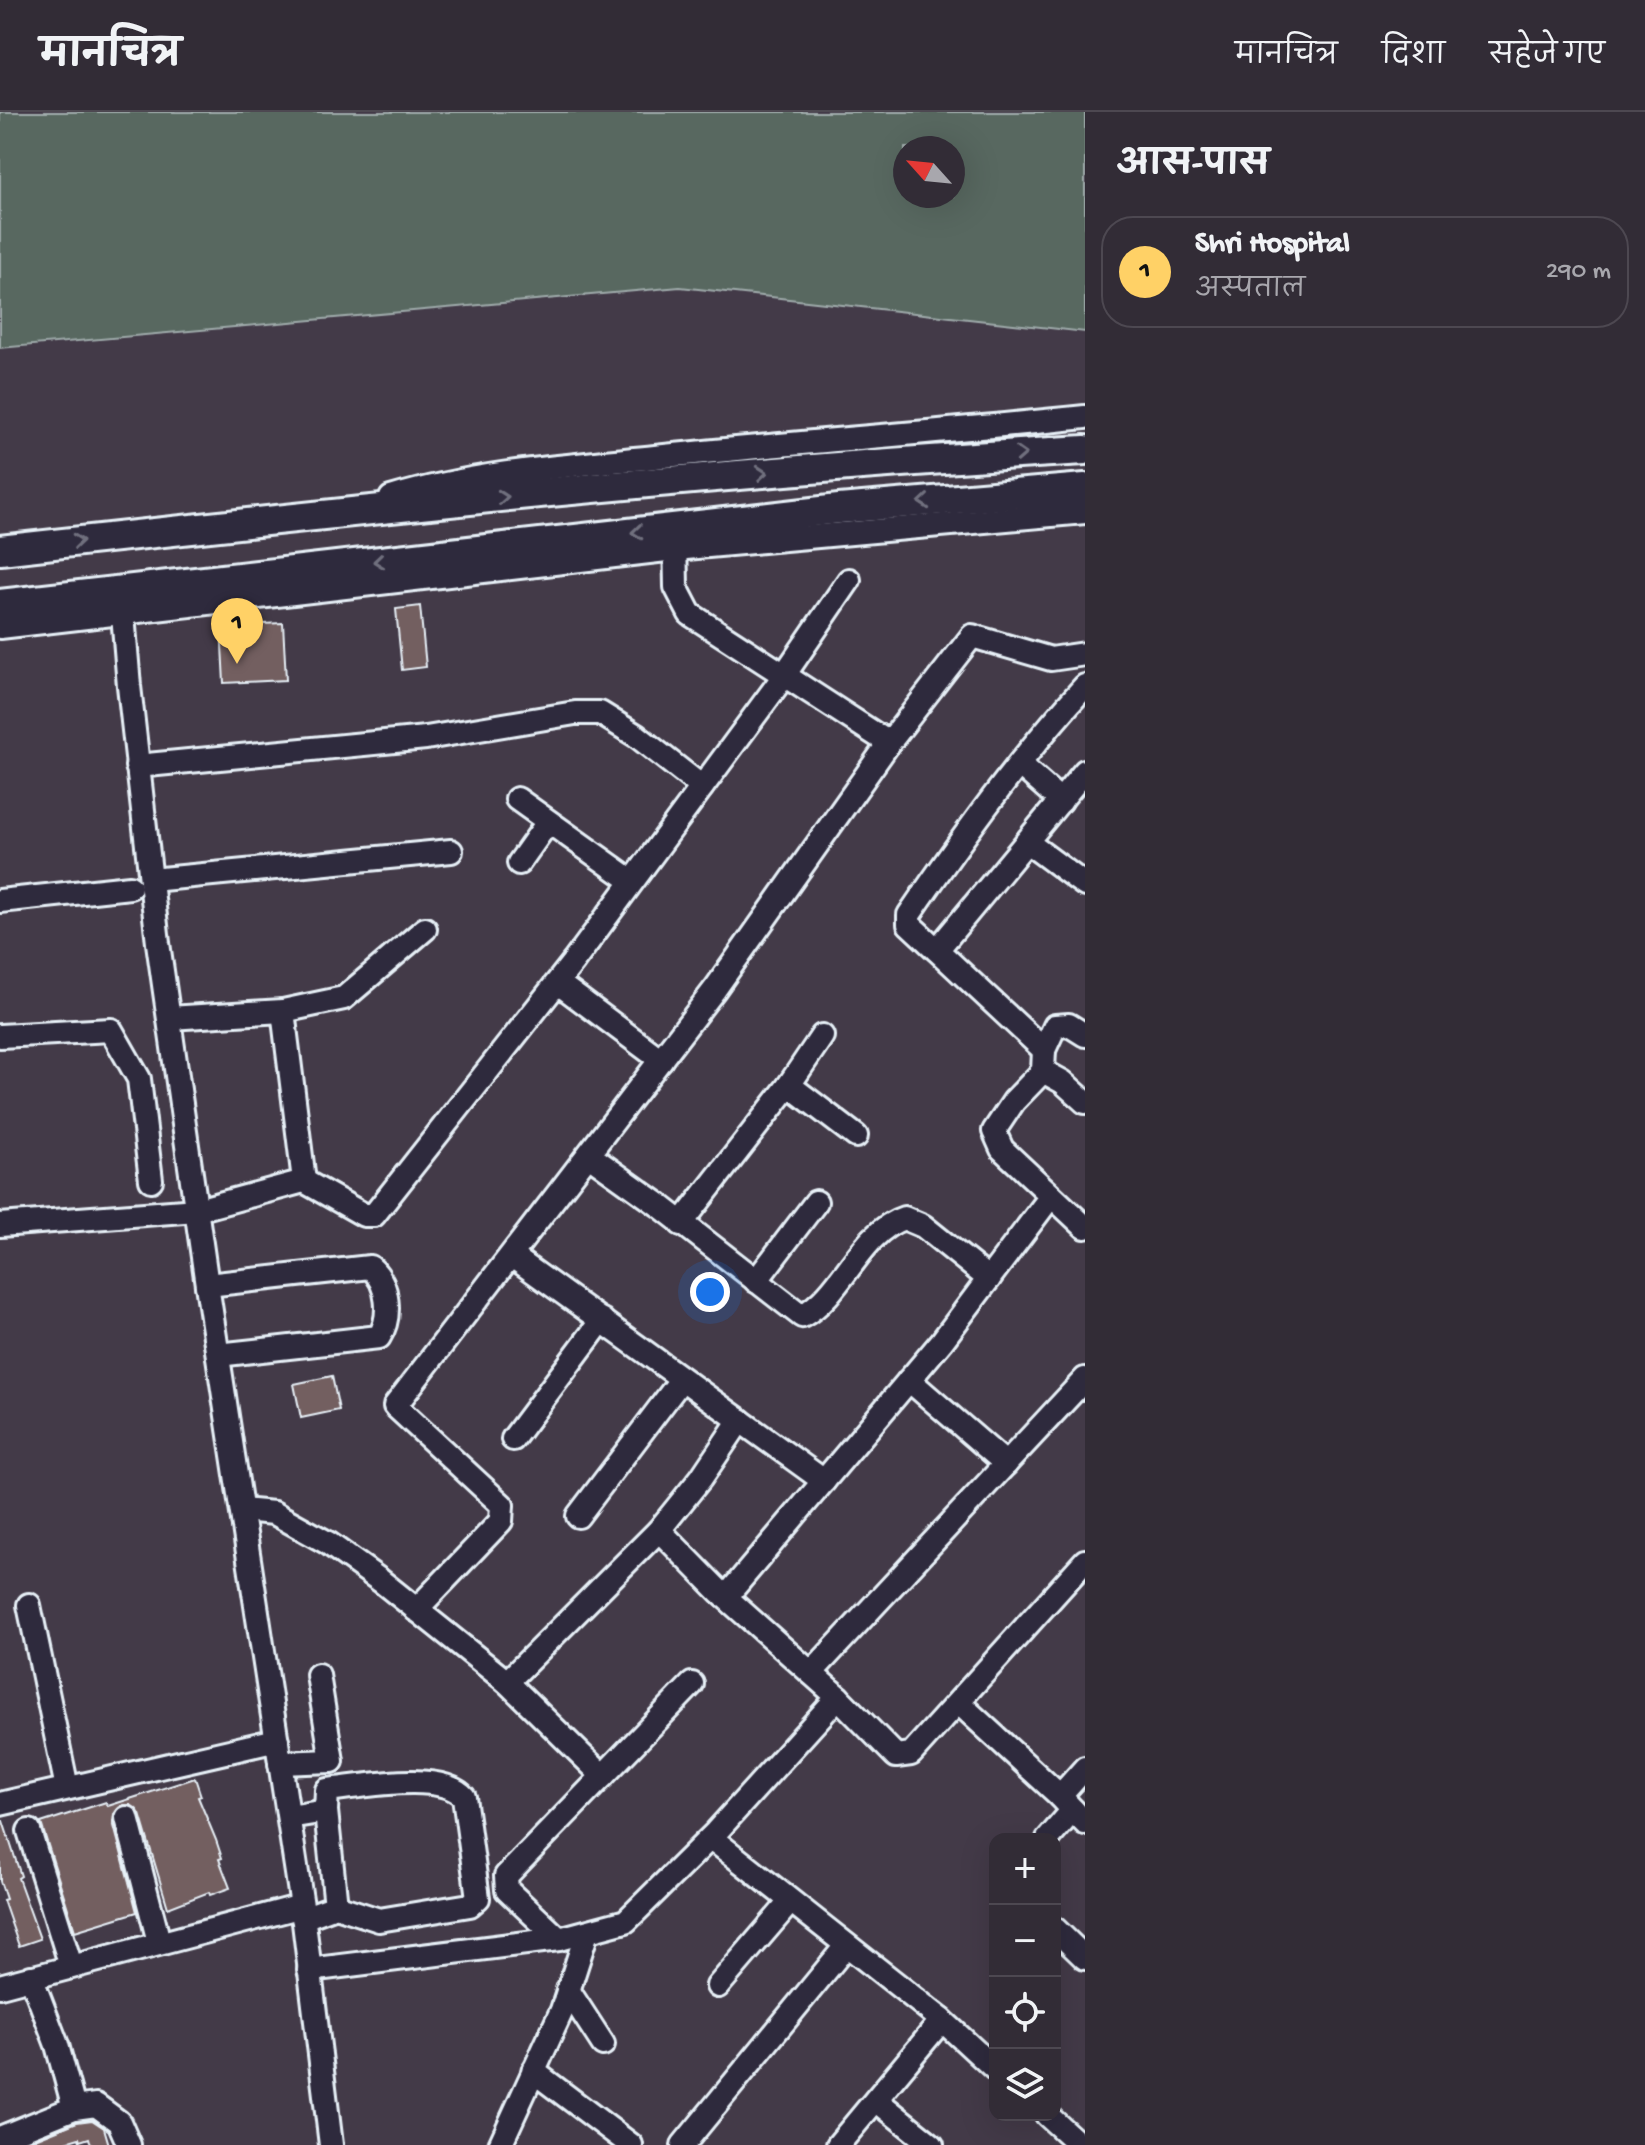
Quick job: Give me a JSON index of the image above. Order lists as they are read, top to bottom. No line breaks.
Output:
{"north":"top left","page":{"header":"मानचित्र","nav":["मानचित्र","दिशा","सहेजे गए"],"heading":"आस-पास","list":[{"mark":"1","name":"Shri Hospital","note":"अस्पताल","value":"290 m"}],"pins":"1","map_buttons":["+","−"]}}
